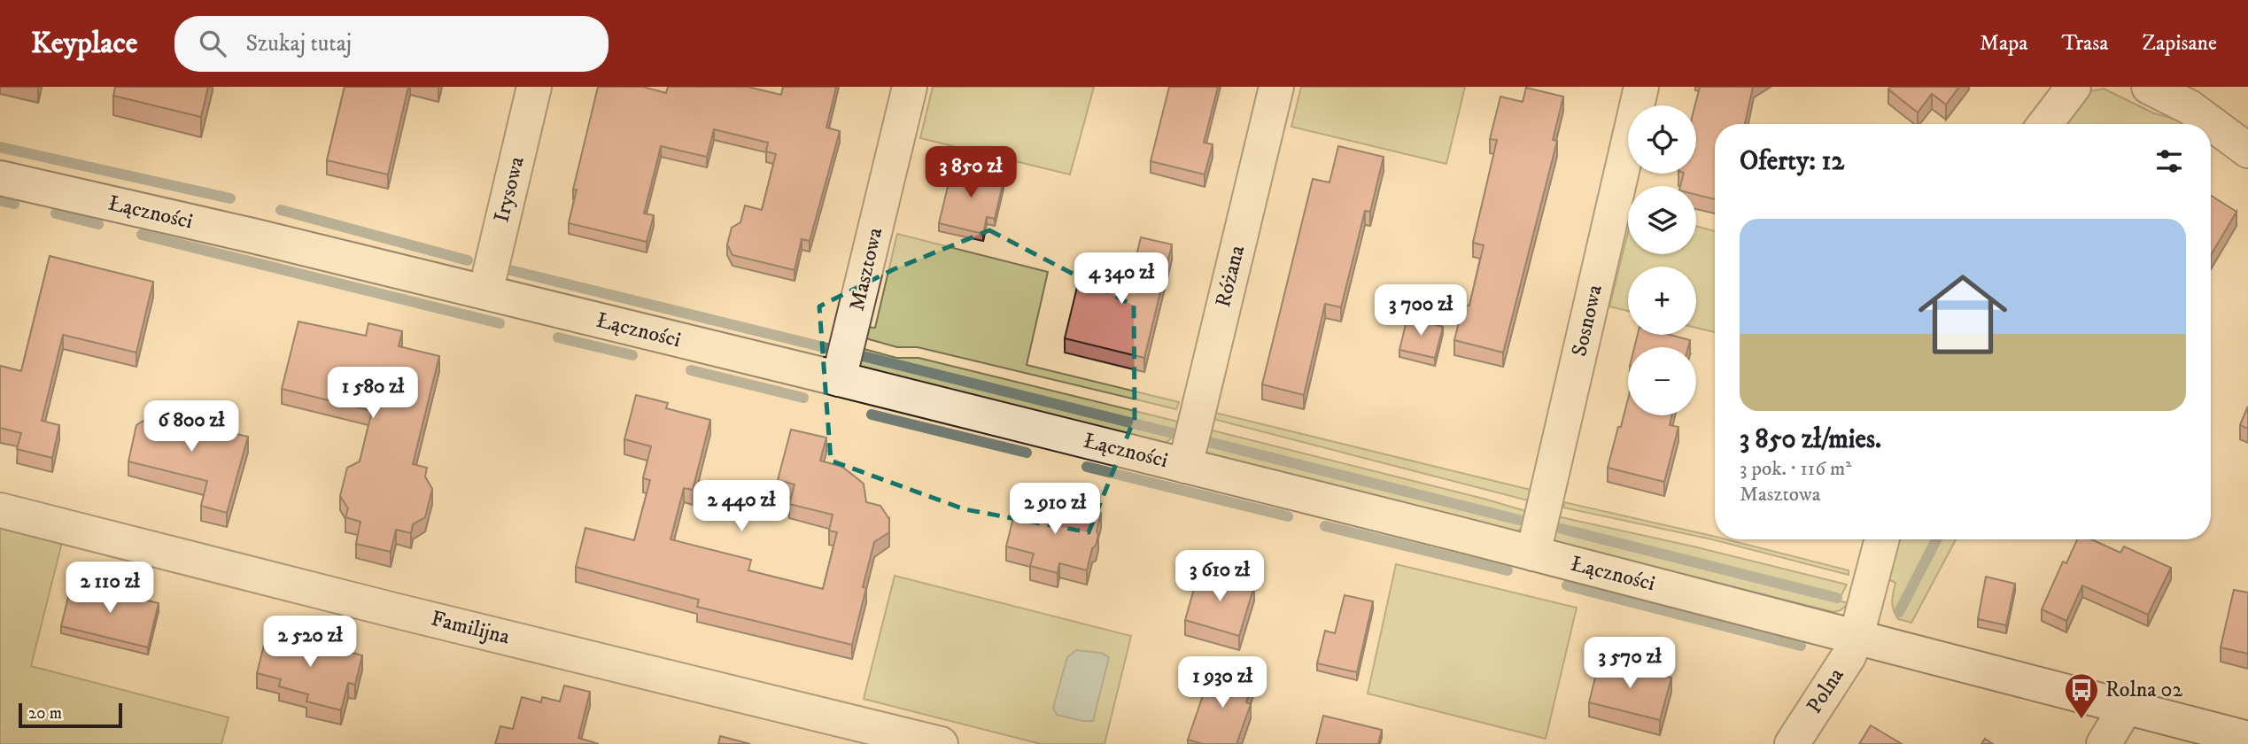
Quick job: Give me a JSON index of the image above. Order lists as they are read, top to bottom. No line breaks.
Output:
{"streets":{"street":["Irysowa","Łączności","Masztowa","Różana","Sosnowa","Familijna","Polna"]},"crossings":[["Irysowa","Łączności"],["Łączności","Masztowa"],["Łączności","Różana"],["Łączności","Sosnowa"],["Łączności","Polna"]],"places":{"bus stop":["Rolna 02"]},"scale_bar":"20 m","page":{"header":"Keyplace","search":"Szukaj tutaj","nav":["Mapa","Trasa","Zapisane"],"map_buttons":["+","−"],"heading":"Oferty: 12","price":["3 850 zł","4 340 zł","3 700 zł","1 580 zł","6 800 zł","2 440 zł","2 910 zł","3 610 zł","2 110 zł","2 520 zł","3 570 zł","1 930 zł"],"list":[{"name":"3 850 zł/mies.","note":"3 pok. · 116 m² · Masztowa"}],"scale":"20 m"}}
